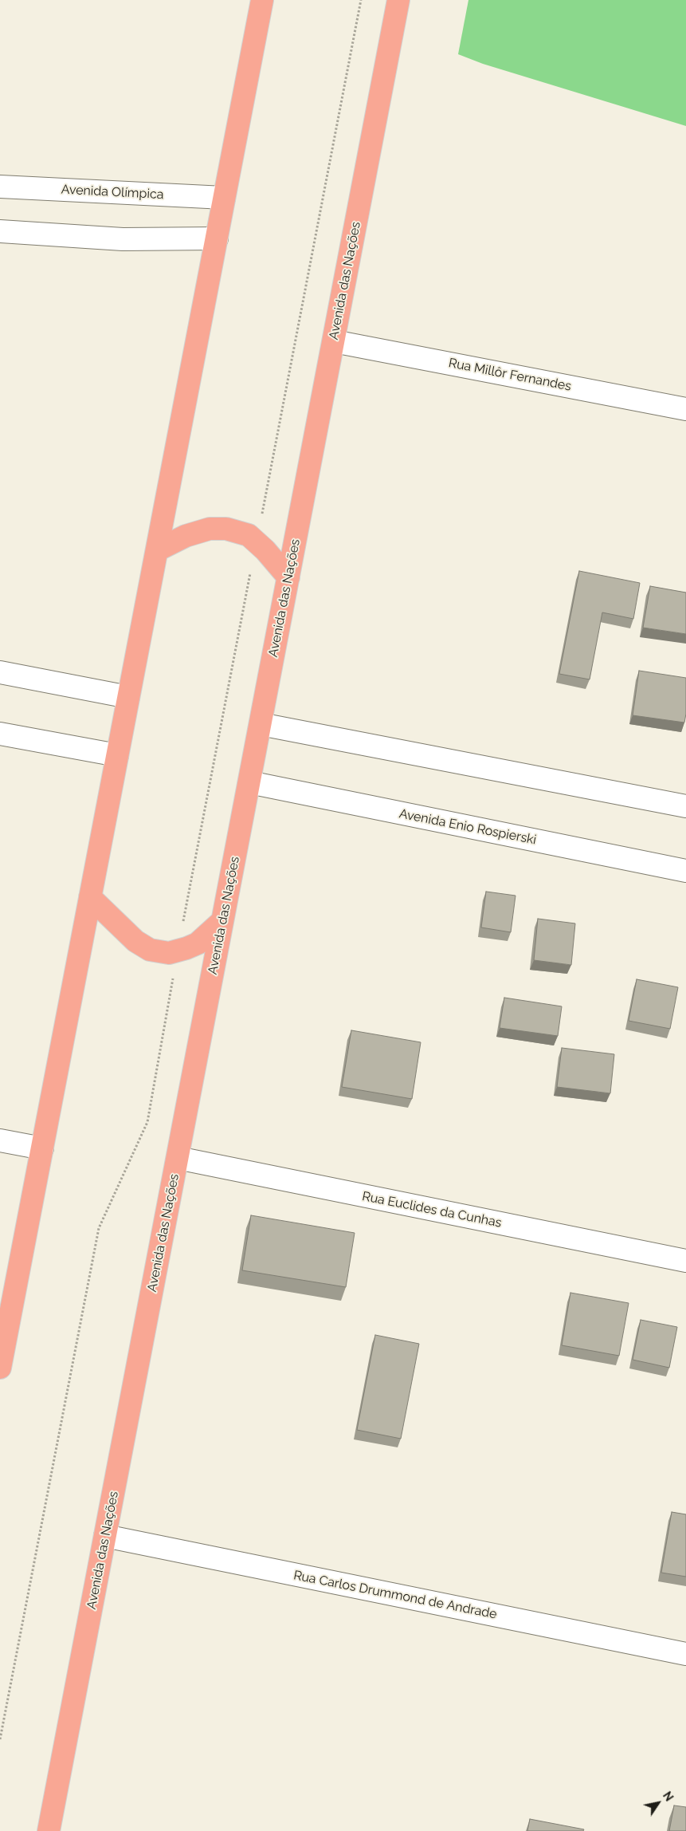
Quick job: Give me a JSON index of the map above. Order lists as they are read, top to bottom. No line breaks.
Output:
{"streets":{"main road":["Avenida das Nações"],"street":["Avenida Olímpica","Rua Millôr Fernandes","Avenida Enio Rospierski","Rua Euclides da Cunhas","Rua Carlos Drummond de Andrade"]},"crossings":[["Avenida das Nações","Rua Millôr Fernandes"],["Avenida das Nações","Avenida Enio Rospierski"],["Avenida das Nações","Rua Euclides da Cunhas"],["Avenida das Nações","Rua Carlos Drummond de Andrade"]],"north":"top right"}
